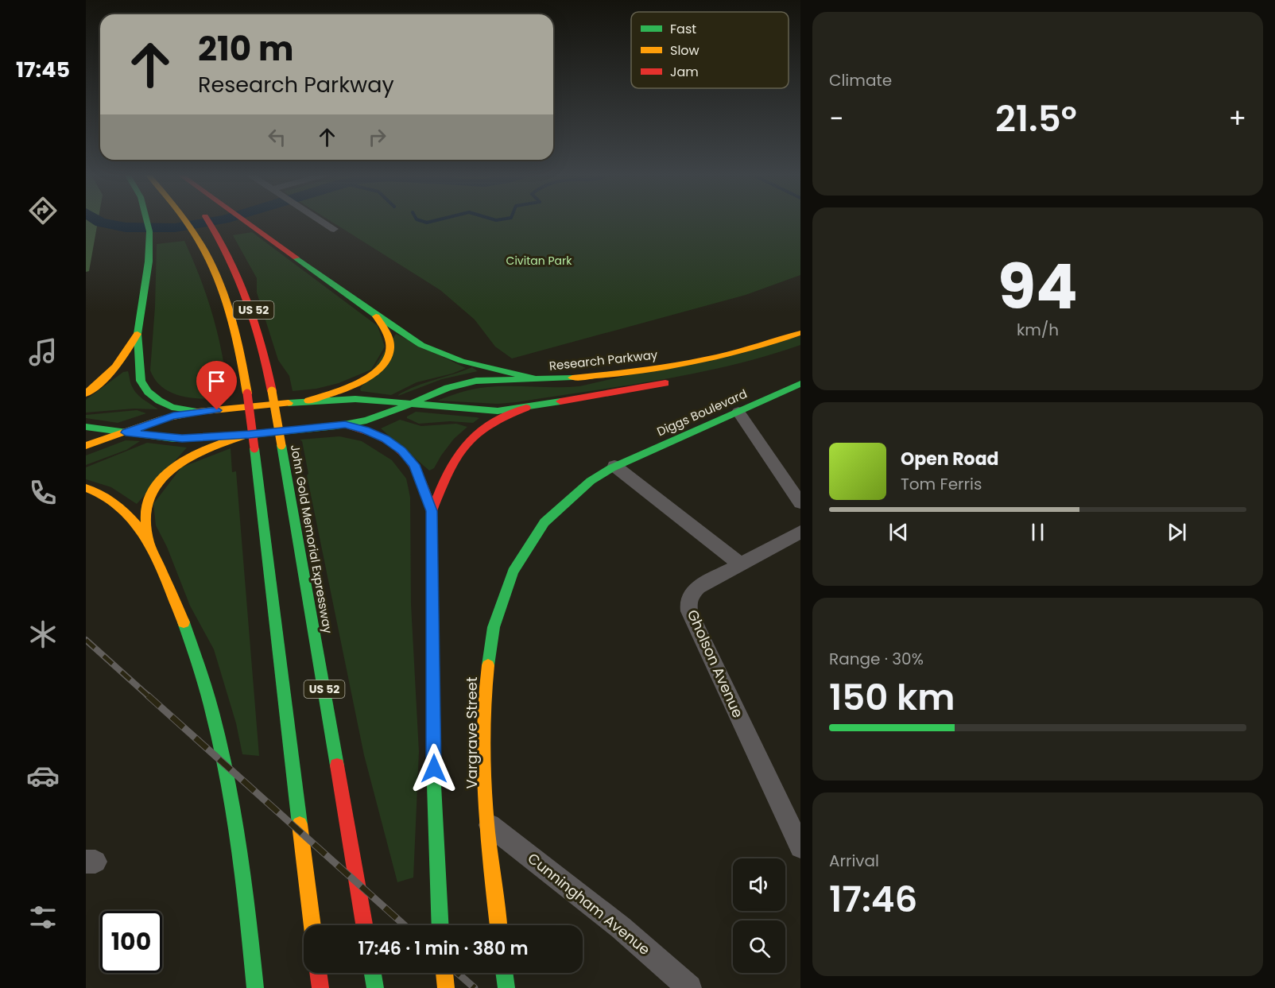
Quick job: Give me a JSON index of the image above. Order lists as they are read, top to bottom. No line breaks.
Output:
{"streets":{"main road":["US 52","Research Parkway","Diggs Boulevard","John Gold Memorial Expressway","Vargrave Street"],"street":["Gholson Avenue","Cunningham Avenue"]},"crossings":[["Diggs Boulevard","Vargrave Street"],["Vargrave Street","Cunningham Avenue"]],"parks":["Civitan Park"],"legend":["Fast","Slow","Jam"],"page":{"tabs":"17:45","tile":["Climate",["94","km/h"],["Range · 30%","150 km"],["Arrival","17:46"]],"turn":["210 m","Research Parkway"],"heat":["−","21.5°","+"],"song":["Open Road","Tom Ferris"],"limit":"100","trip":"17:46 · 1 min · 380 m"}}
